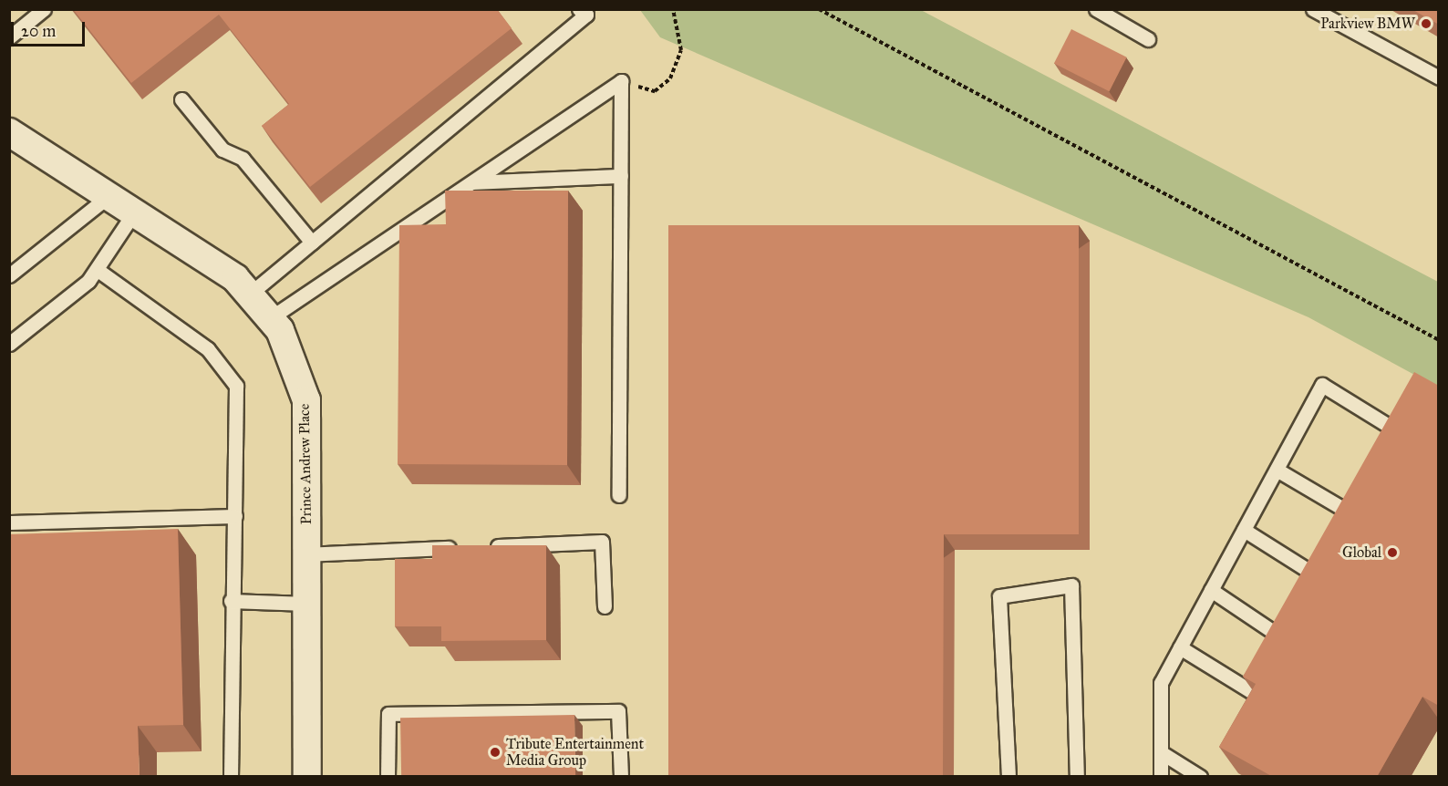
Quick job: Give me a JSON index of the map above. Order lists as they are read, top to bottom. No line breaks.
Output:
{"streets":{"street":["Prince Andrew Place"]},"places":["Parkview BMW","Global","Tribute Entertainment Media Group"],"scale_bar":"20 m"}
